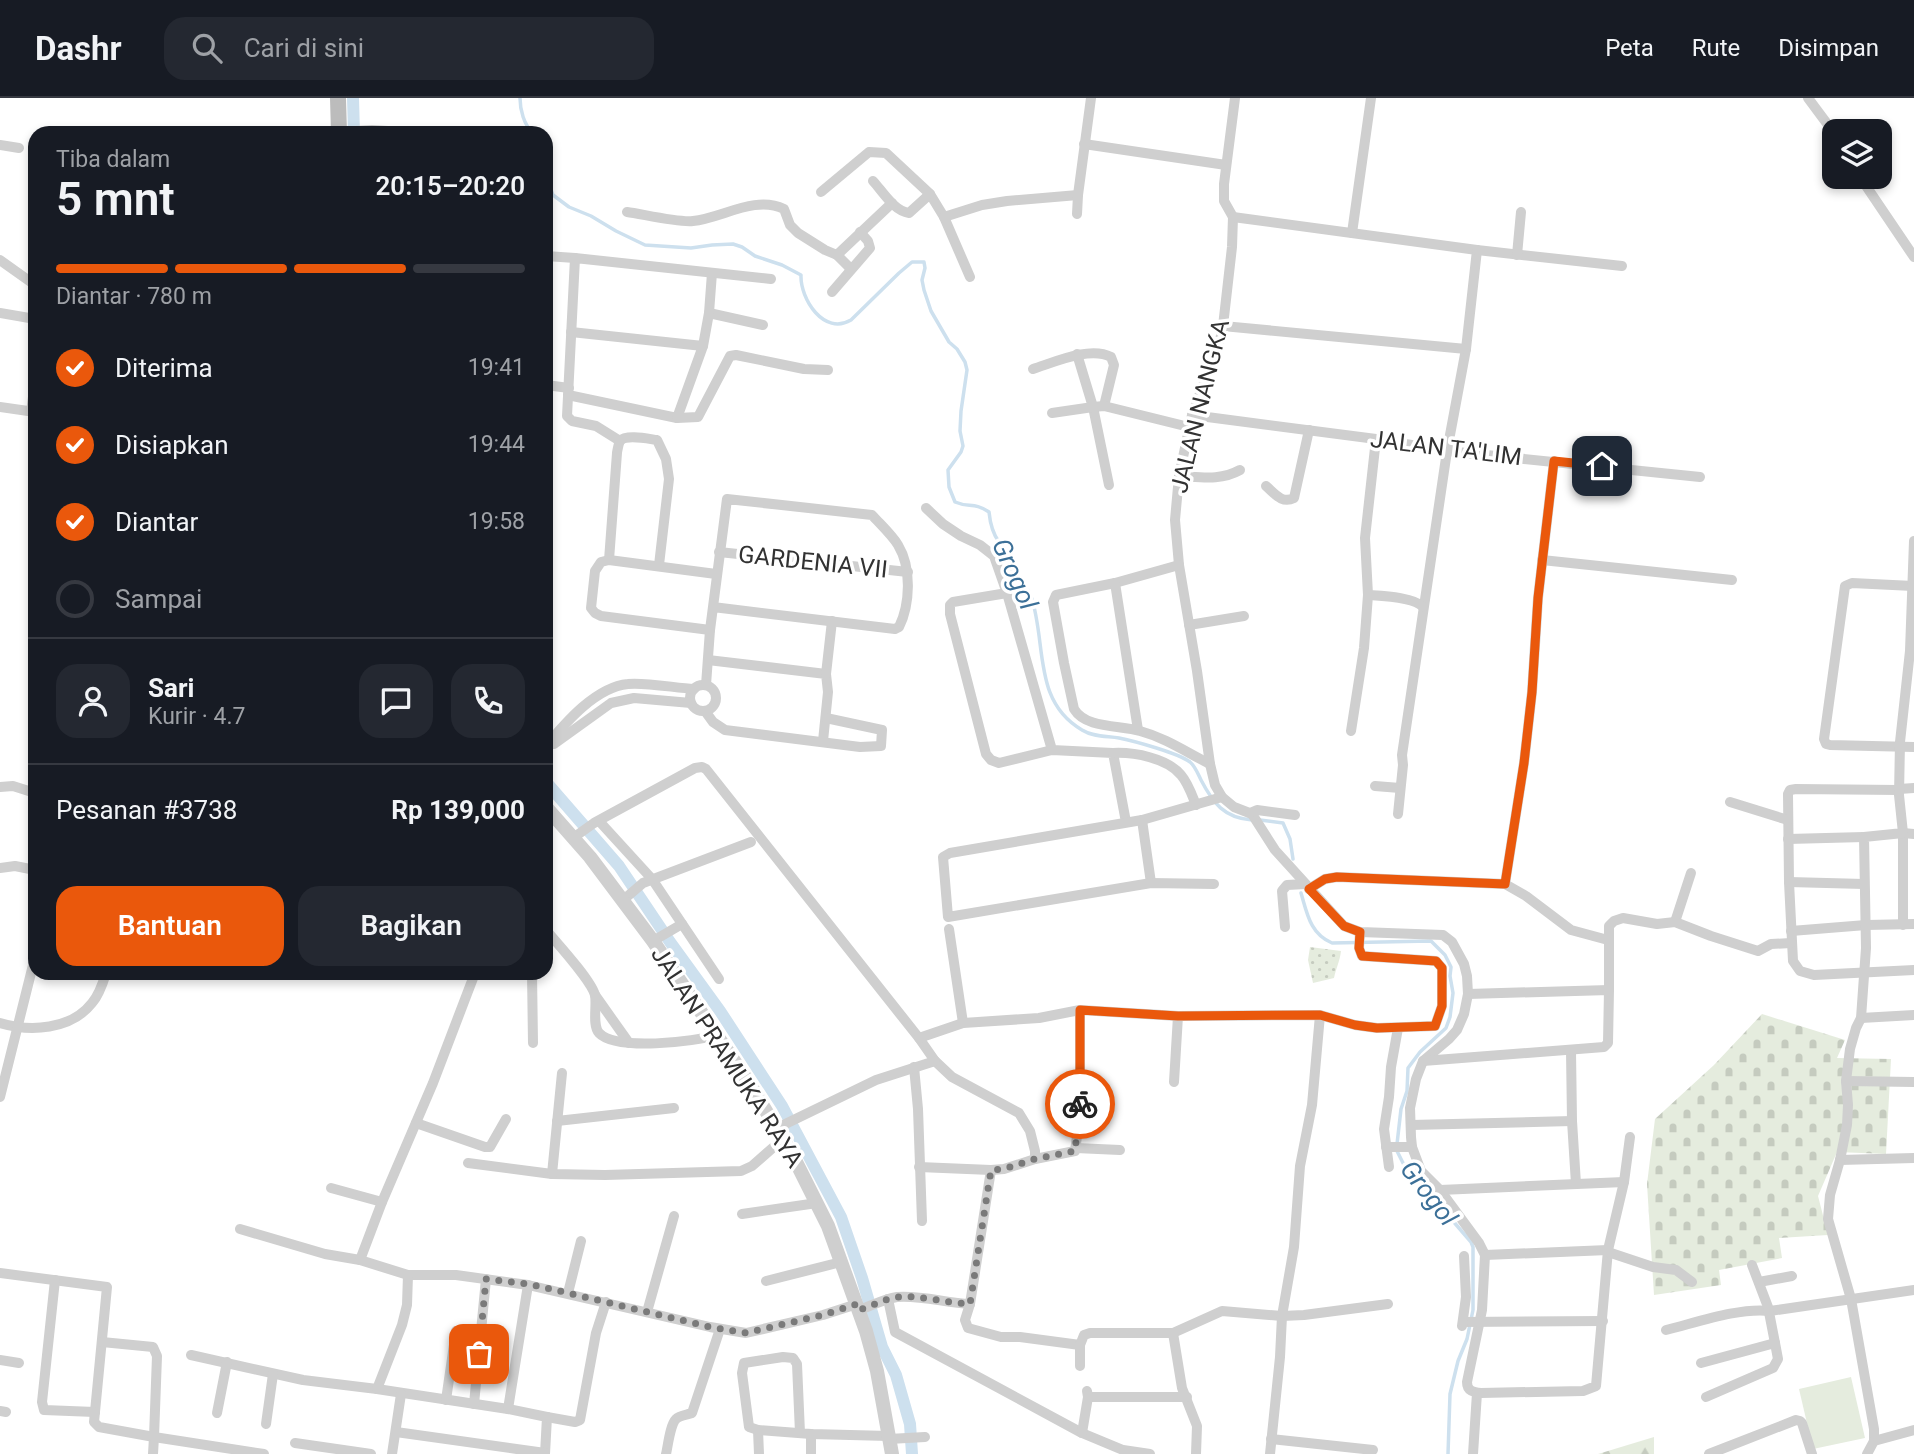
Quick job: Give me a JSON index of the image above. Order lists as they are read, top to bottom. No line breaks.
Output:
{"streets":{"street":["JALAN NANGKA","JALAN TA'LIM","GARDENIA VII","JALAN PRAMUKA RAYA"]},"crossings":[["JALAN NANGKA","JALAN TA'LIM"]],"water":["Grogol"],"page":{"header":"Dashr","search":"Cari di sini","nav":["Peta","Rute","Disimpan"],"heading":["5 mnt","Tiba dalam","20:15–20:20"],"panel":["Sari","Kurir · 4.7","Pesanan #3738","Rp 139,000"],"bar":"Diantar · 780 m","list":[["Diterima","19:41"],["Disiapkan","19:44"],["Diantar","19:58"],"Sampai"],"buttons":["Bantuan","Bagikan"]}}
